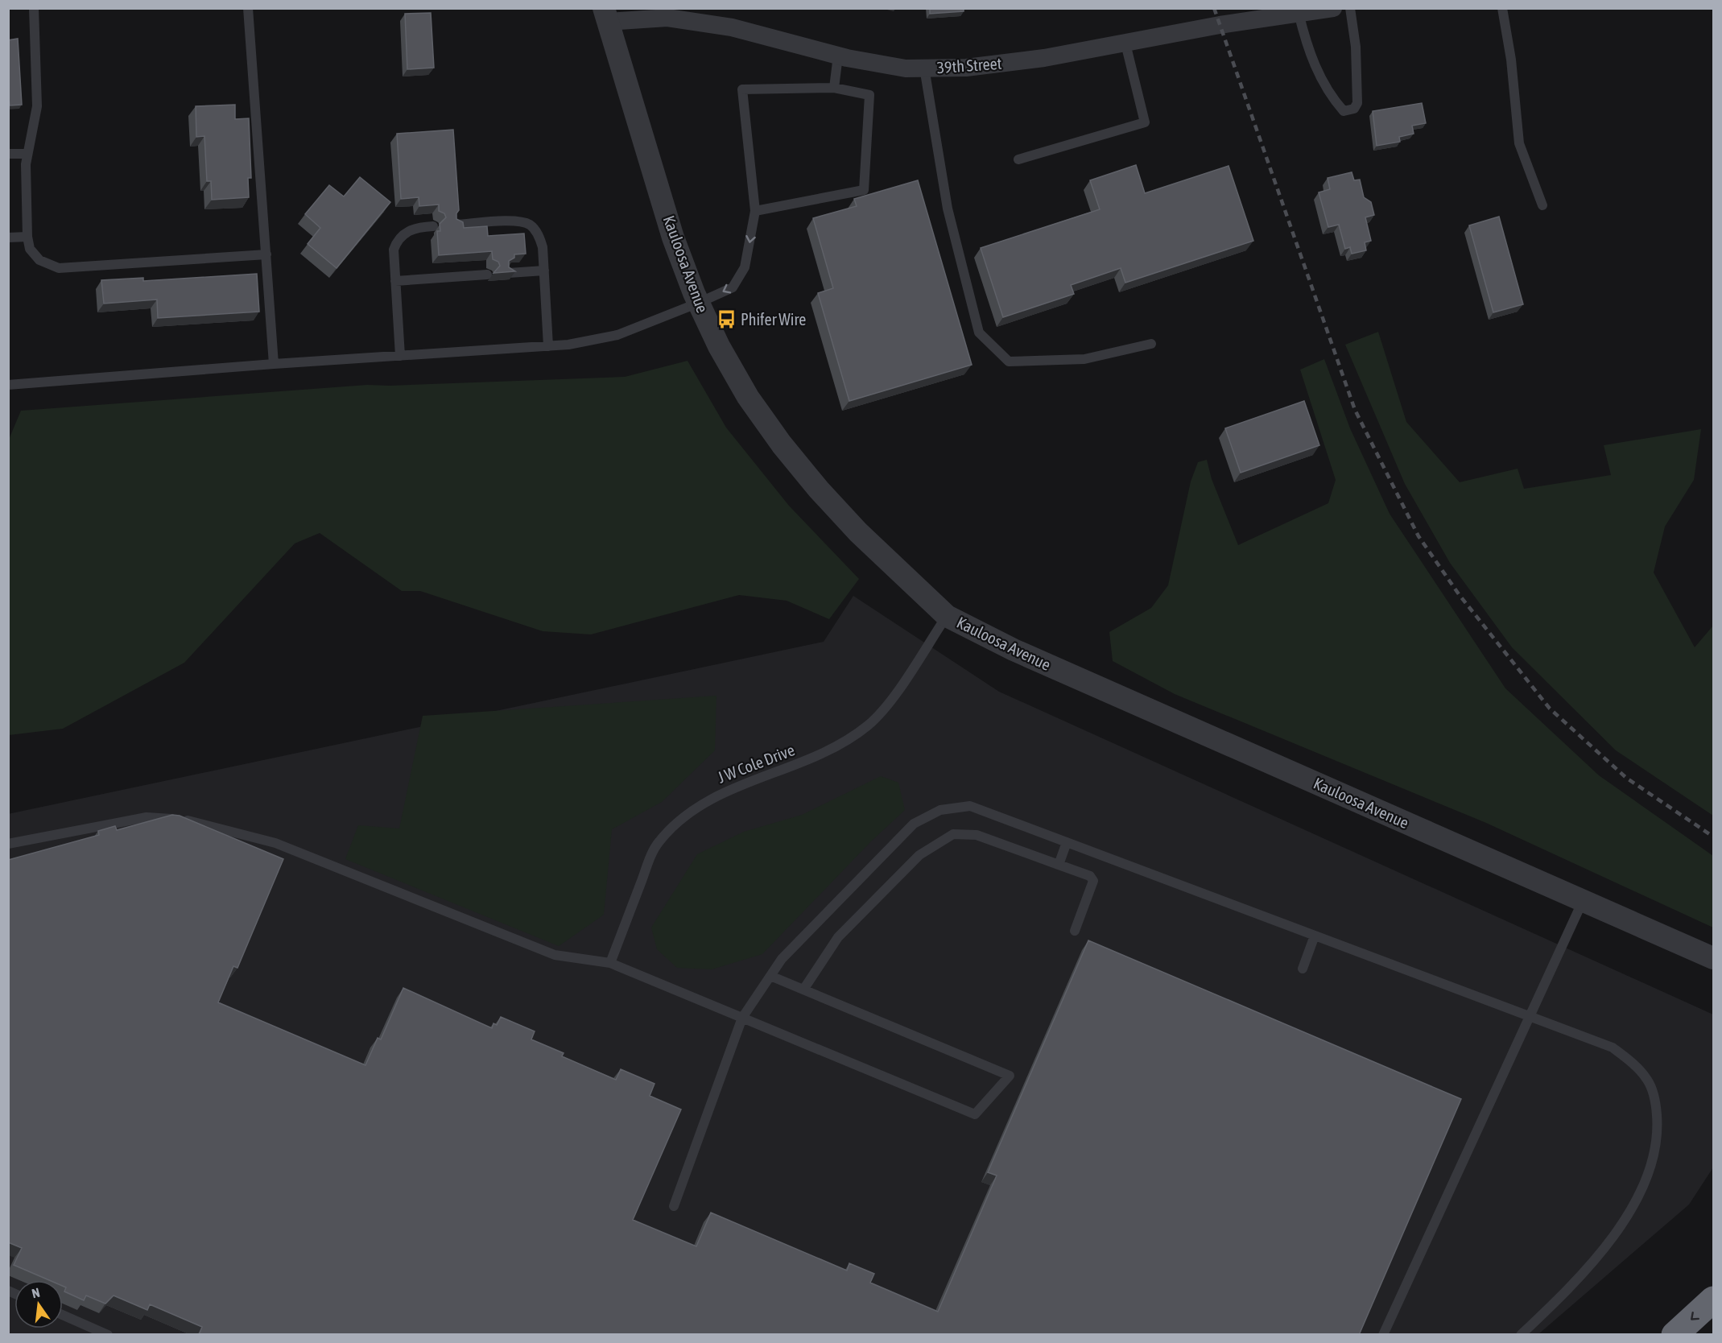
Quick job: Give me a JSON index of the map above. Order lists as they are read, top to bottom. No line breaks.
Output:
{"streets":{"street":["39th Street","Kauloosa Avenue"],"lane":["J W Cole Drive"]},"crossings":[["39th Street","Kauloosa Avenue"],["Kauloosa Avenue","J W Cole Drive"]],"places":{"bus stop":["Phifer Wire"]},"north":"top"}
